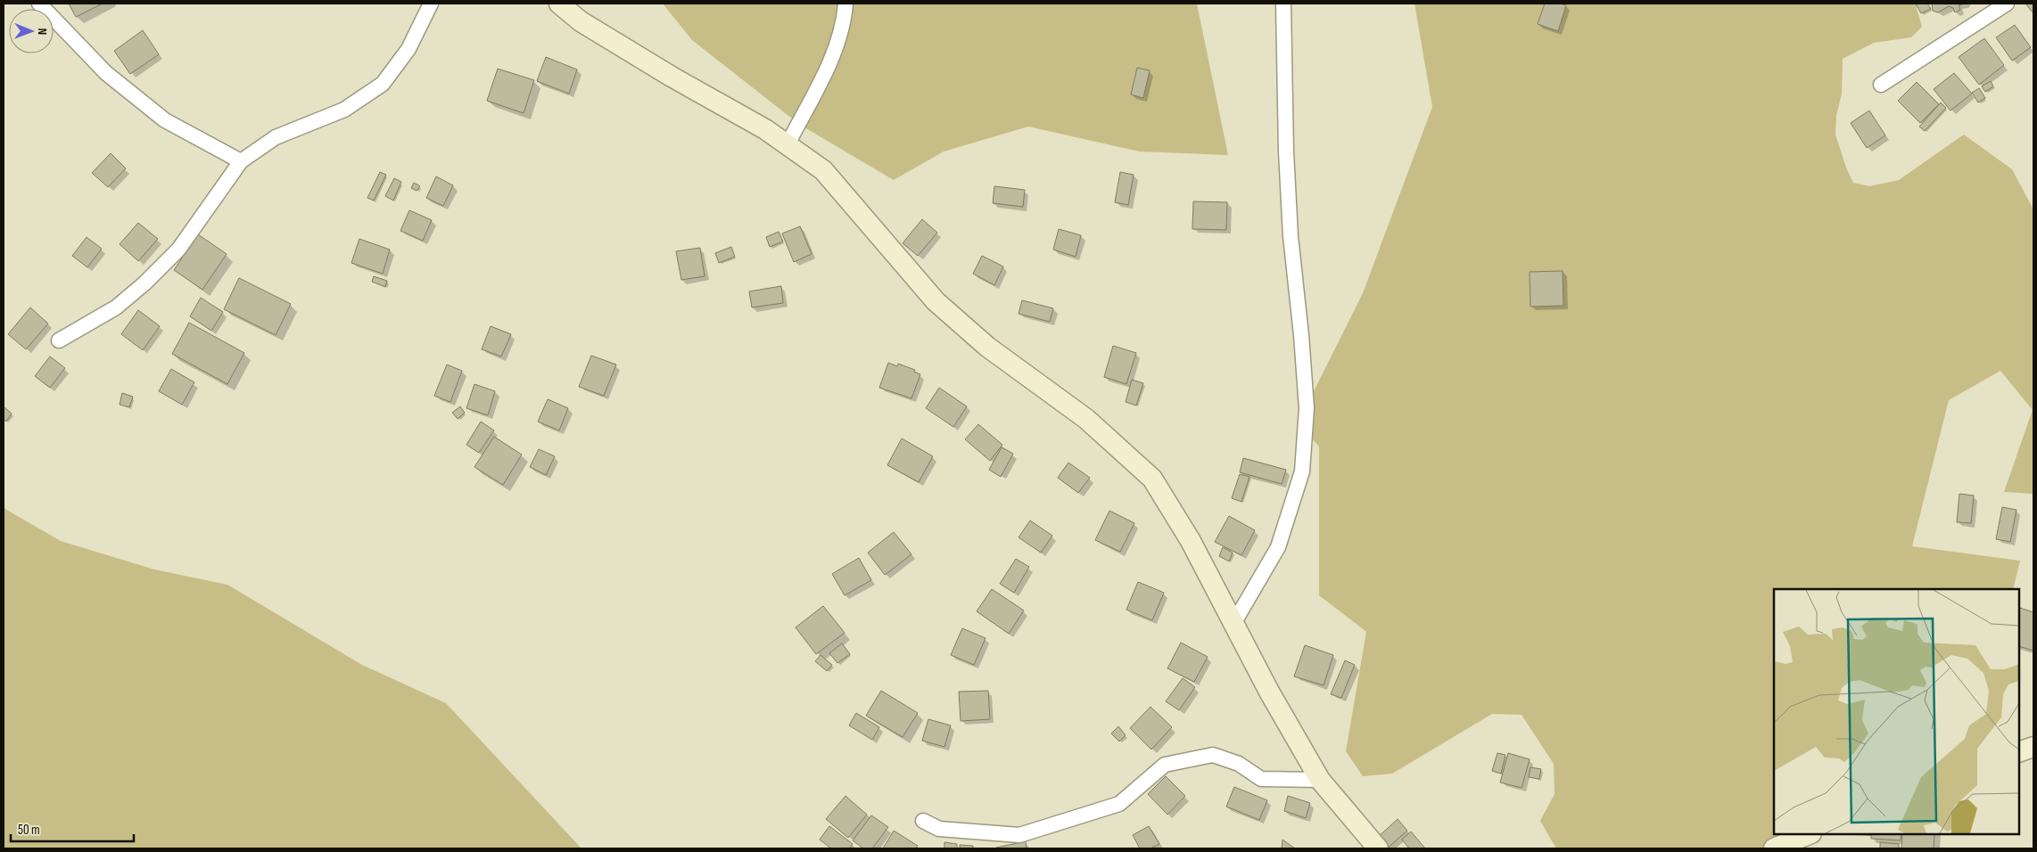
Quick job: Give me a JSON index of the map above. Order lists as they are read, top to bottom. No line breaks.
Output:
{"scale_bar":"50 m","north":"right"}
